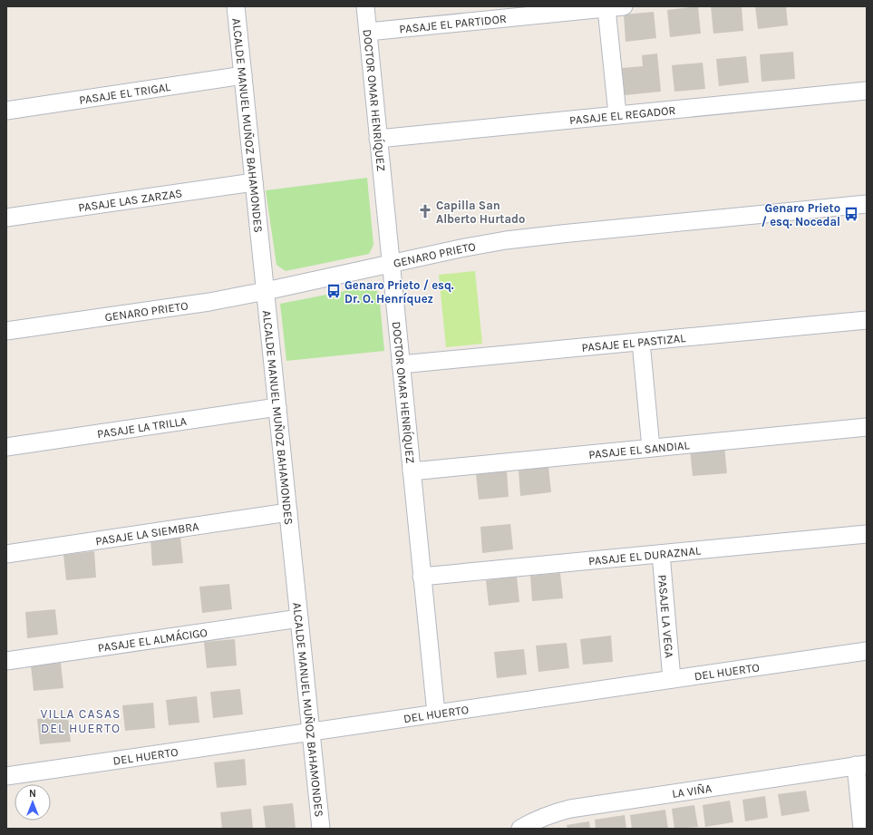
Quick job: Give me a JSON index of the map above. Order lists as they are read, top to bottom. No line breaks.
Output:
{"streets":{"street":["PASAJE EL PARTIDOR","PASAJE EL TRIGAL","DOCTOR OMAR HENRÍQUEZ","PASAJE EL REGADOR","ALCALDE MANUEL MUÑOZ BAHAMONDES","PASAJE LAS ZARZAS","GENARO PRIETO","PASAJE EL PASTIZAL","PASAJE LA TRILLA","PASAJE EL SANDIAL","PASAJE LA SIEMBRA","PASAJE EL DURAZNAL","PASAJE LA VEGA","PASAJE EL ALMÁCIGO","DEL HUERTO","LA VIÑA"]},"crossings":[["PASAJE EL PARTIDOR","DOCTOR OMAR HENRÍQUEZ"],["PASAJE EL TRIGAL","ALCALDE MANUEL MUÑOZ BAHAMONDES"],["DOCTOR OMAR HENRÍQUEZ","PASAJE EL REGADOR"],["DOCTOR OMAR HENRÍQUEZ","GENARO PRIETO"],["DOCTOR OMAR HENRÍQUEZ","PASAJE EL PASTIZAL"],["DOCTOR OMAR HENRÍQUEZ","PASAJE EL SANDIAL"],["DOCTOR OMAR HENRÍQUEZ","PASAJE EL DURAZNAL"],["DOCTOR OMAR HENRÍQUEZ","DEL HUERTO"],["ALCALDE MANUEL MUÑOZ BAHAMONDES","PASAJE LAS ZARZAS"],["ALCALDE MANUEL MUÑOZ BAHAMONDES","GENARO PRIETO"],["ALCALDE MANUEL MUÑOZ BAHAMONDES","PASAJE LA TRILLA"],["ALCALDE MANUEL MUÑOZ BAHAMONDES","PASAJE LA SIEMBRA"],["ALCALDE MANUEL MUÑOZ BAHAMONDES","PASAJE EL ALMÁCIGO"],["ALCALDE MANUEL MUÑOZ BAHAMONDES","DEL HUERTO"],["PASAJE EL DURAZNAL","PASAJE LA VEGA"],["PASAJE LA VEGA","DEL HUERTO"]],"districts":["VILLA CASAS DEL HUERTO"],"places":{"church":["Capilla San Alberto Hurtado"],"bus stop":["Genaro Prieto / esq. Nocedal","Genaro Prieto / esq. Dr. O. Henríquez"]},"north":"top"}
